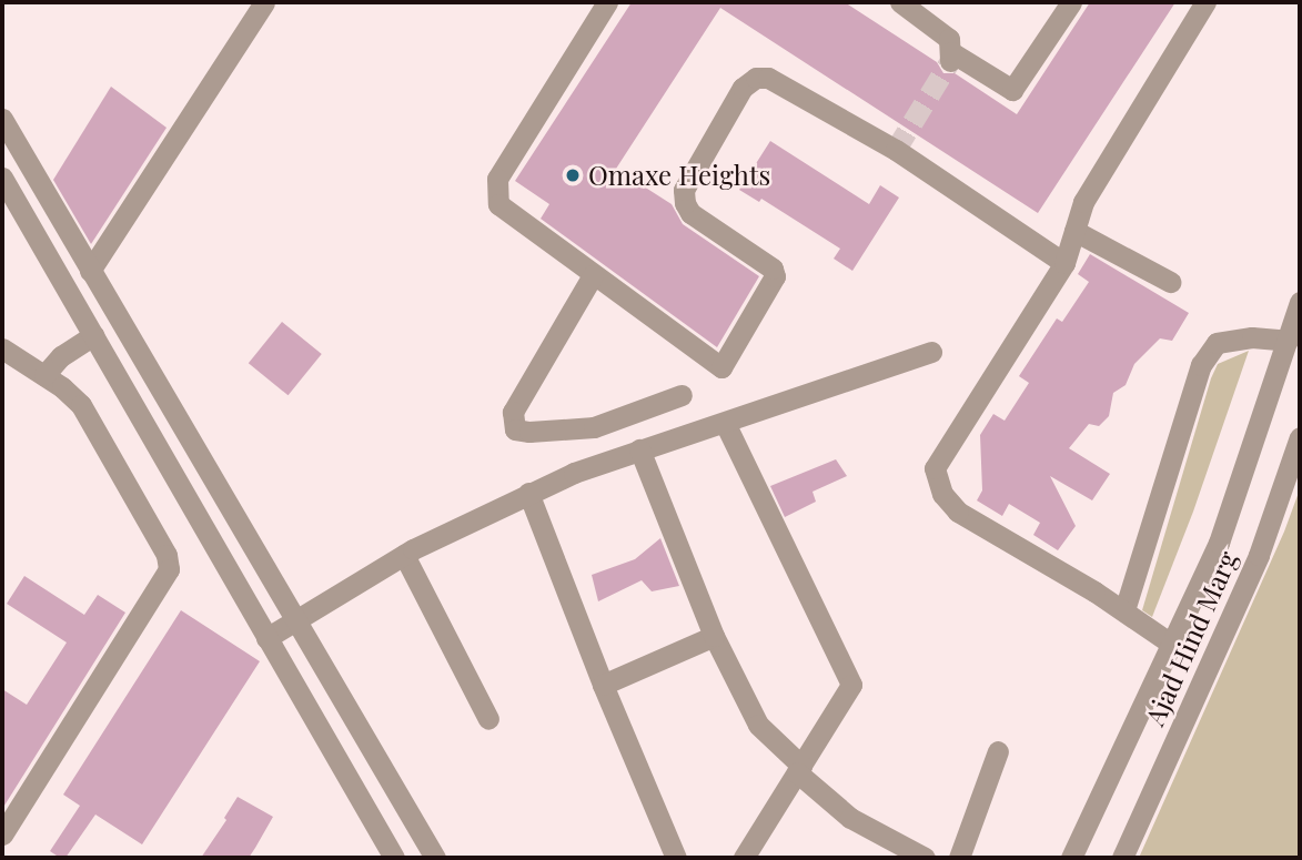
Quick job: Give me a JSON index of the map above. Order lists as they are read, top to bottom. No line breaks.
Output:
{"streets":{"street":["Ajad Hind Marg"]},"places":["Omaxe Heights"]}
